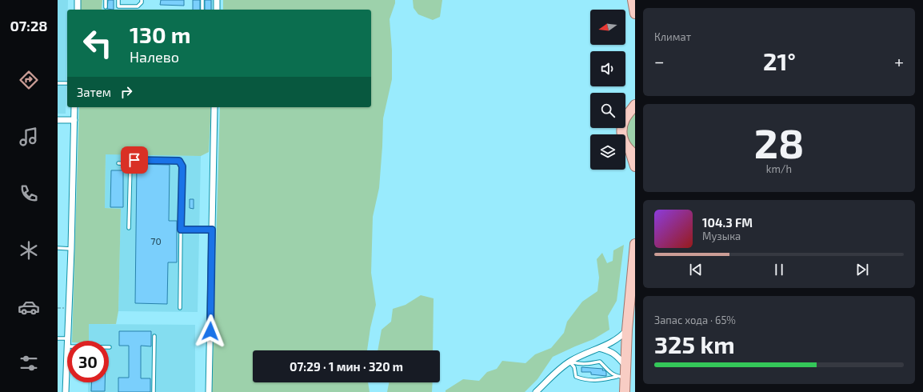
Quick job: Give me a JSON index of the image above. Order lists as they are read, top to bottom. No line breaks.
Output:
{"house_numbers":["70"],"north":"left","page":{"tabs":"07:28","tile":["Климат",["28","km/h"],["Запас хода · 65%","325 km"]],"turn":["130 m","Налево"],"heat":["−","21°","+"],"then":"Затем","song":["104.3 FM","Музыка"],"limit":"30","trip":"07:29 · 1 мин · 320 m"}}
